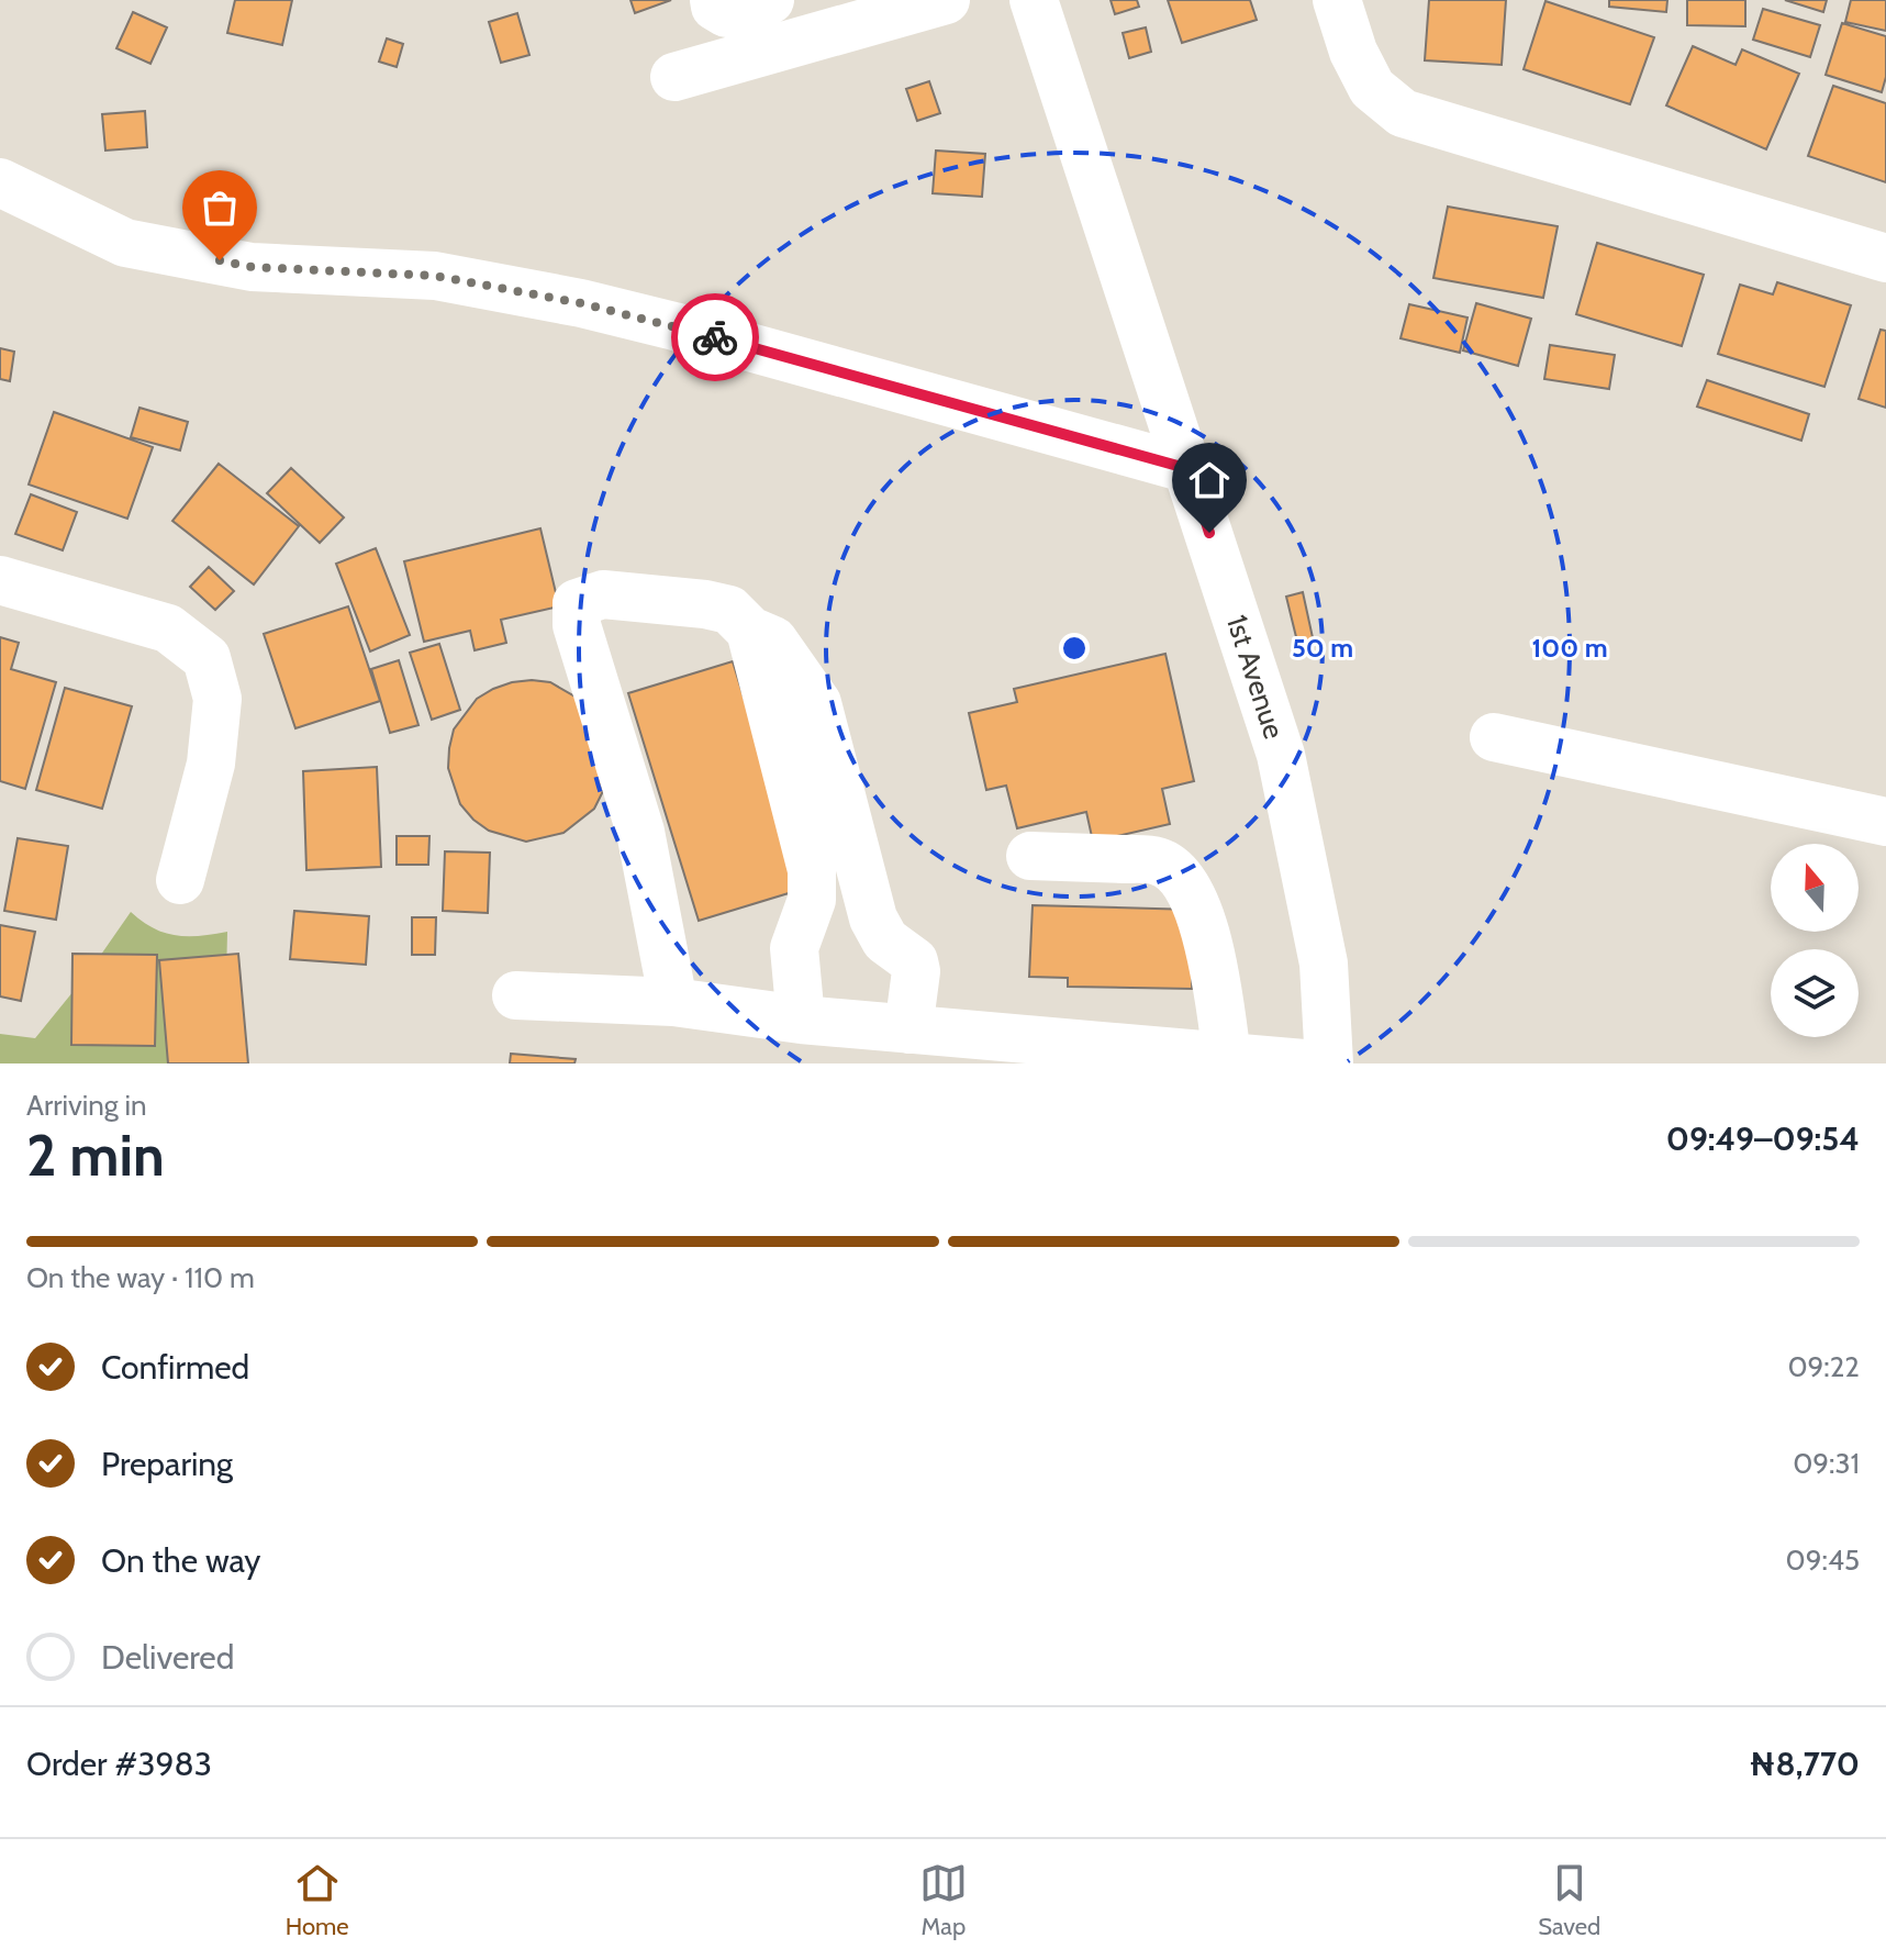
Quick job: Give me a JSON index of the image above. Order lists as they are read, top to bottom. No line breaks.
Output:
{"streets":{"street":["1st Avenue"]},"north":"top","page":{"heading":["2 min","Arriving in","09:49–09:54"],"panel":["Order #3983","₦8,770"],"bar":"On the way · 110 m","list":[["Confirmed","09:22"],["Preparing","09:31"],["On the way","09:45"],"Delivered"],"tabs":["Home","Map","Saved"]},"rings":["50 m","100 m"]}
